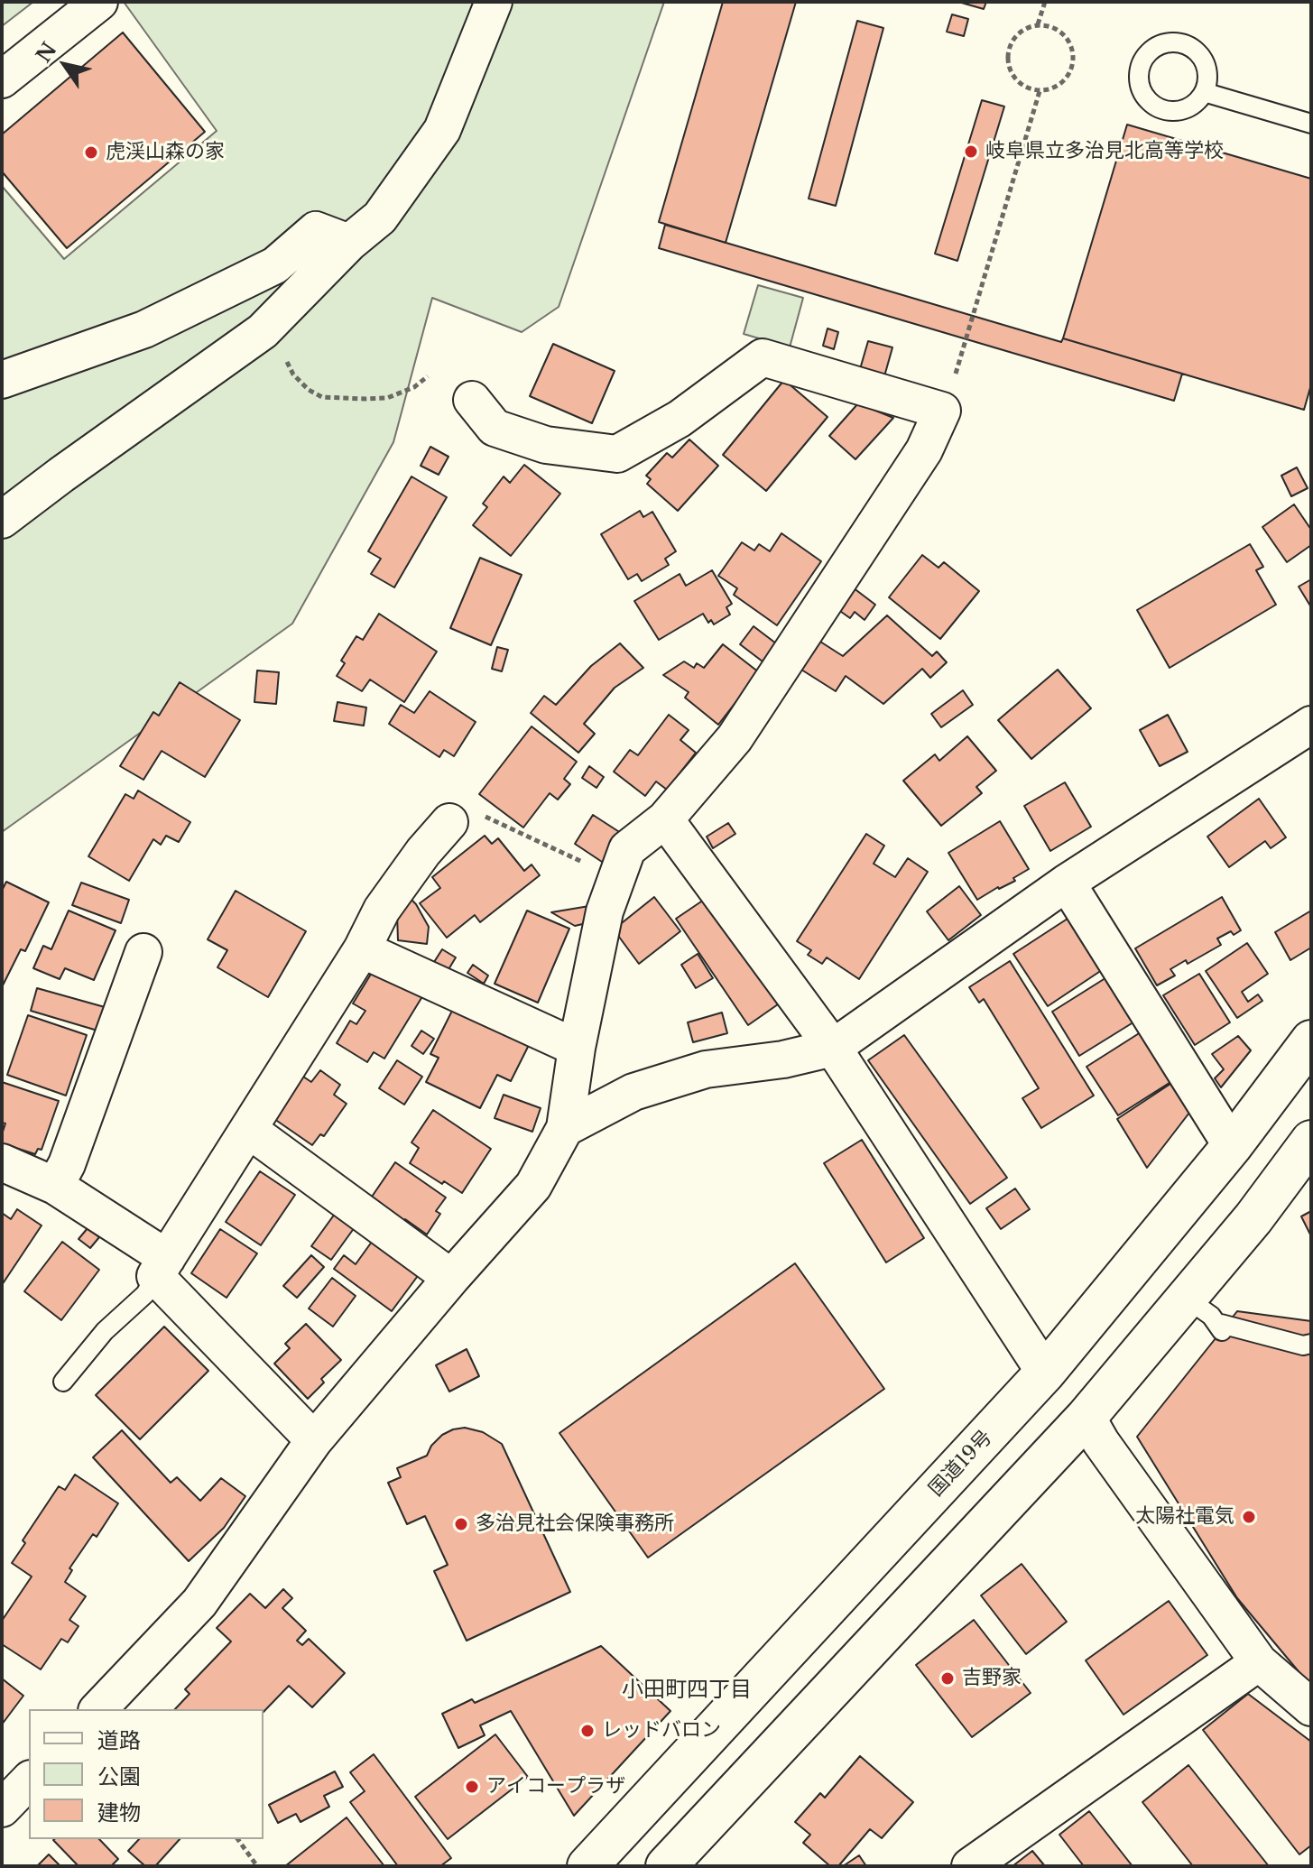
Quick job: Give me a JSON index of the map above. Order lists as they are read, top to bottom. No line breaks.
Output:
{"streets":{"highway":["国道19号"]},"districts":["小田町四丁目"],"places":["岐阜県立多治見北高等学校","虎渓山森の家","太陽社電気","多治見社会保険事務所","吉野家","レッドバロン","アイコープラザ"],"legend":["道路","公園","建物"],"north":"top left"}
